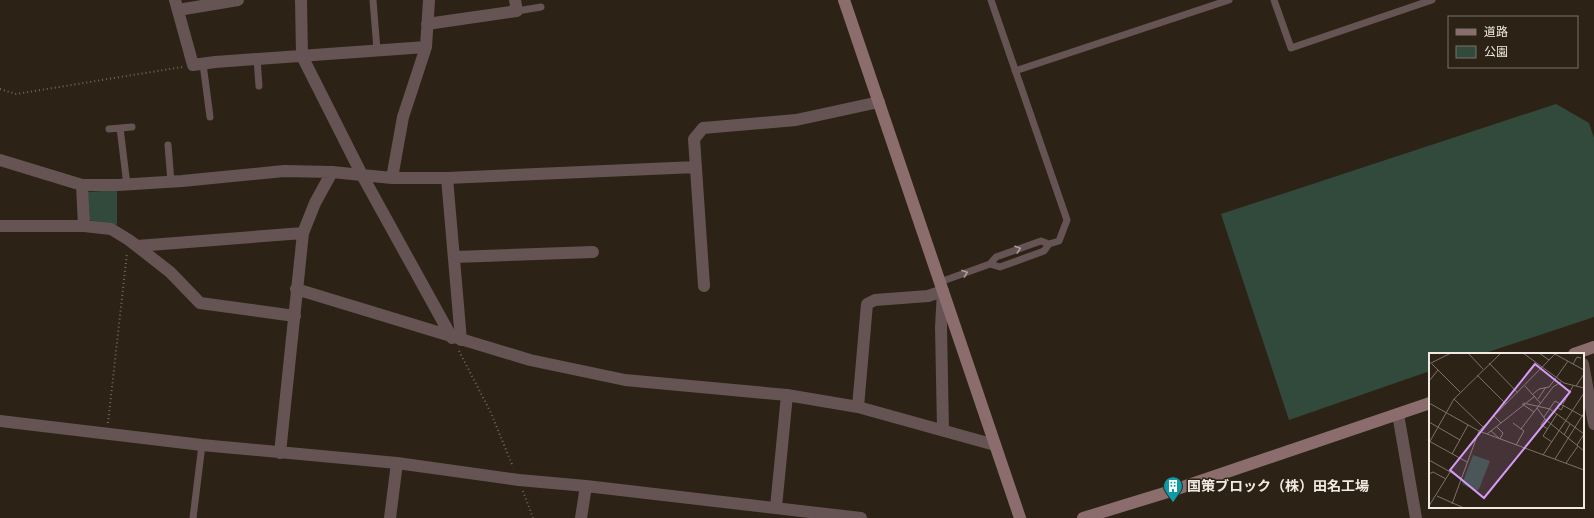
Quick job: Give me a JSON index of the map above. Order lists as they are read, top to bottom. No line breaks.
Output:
{"places":{"building":["国策ブロック（株）田名工場"]},"legend":["道路","公園"]}
